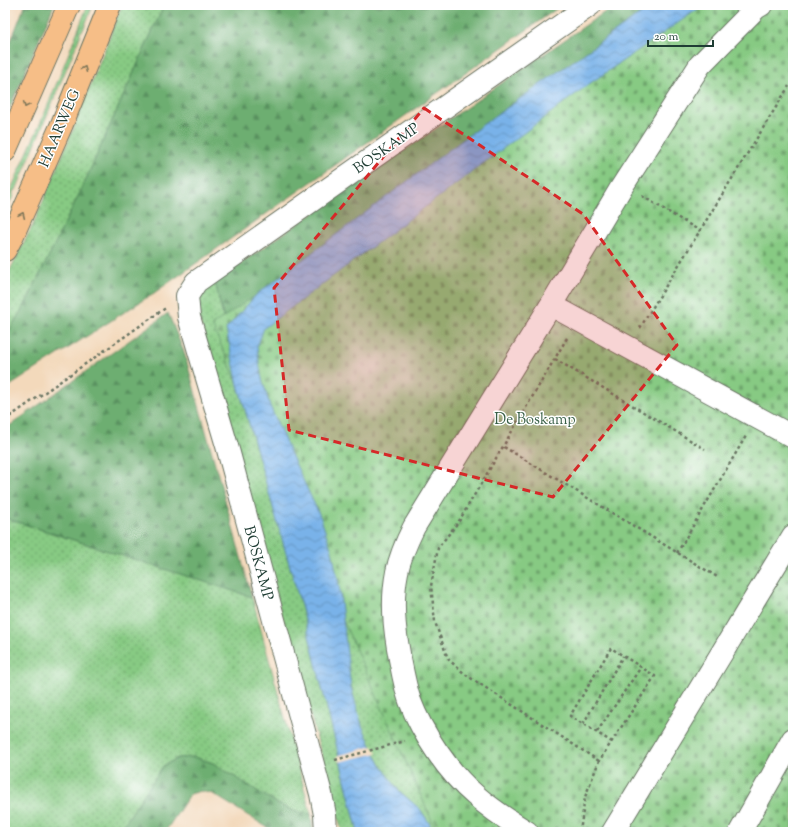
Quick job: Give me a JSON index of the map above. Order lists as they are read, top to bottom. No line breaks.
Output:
{"streets":{"main road":["HAARWEG"],"street":["BOSKAMP"]},"parks":["De Boskamp"],"scale_bar":"20 m"}
